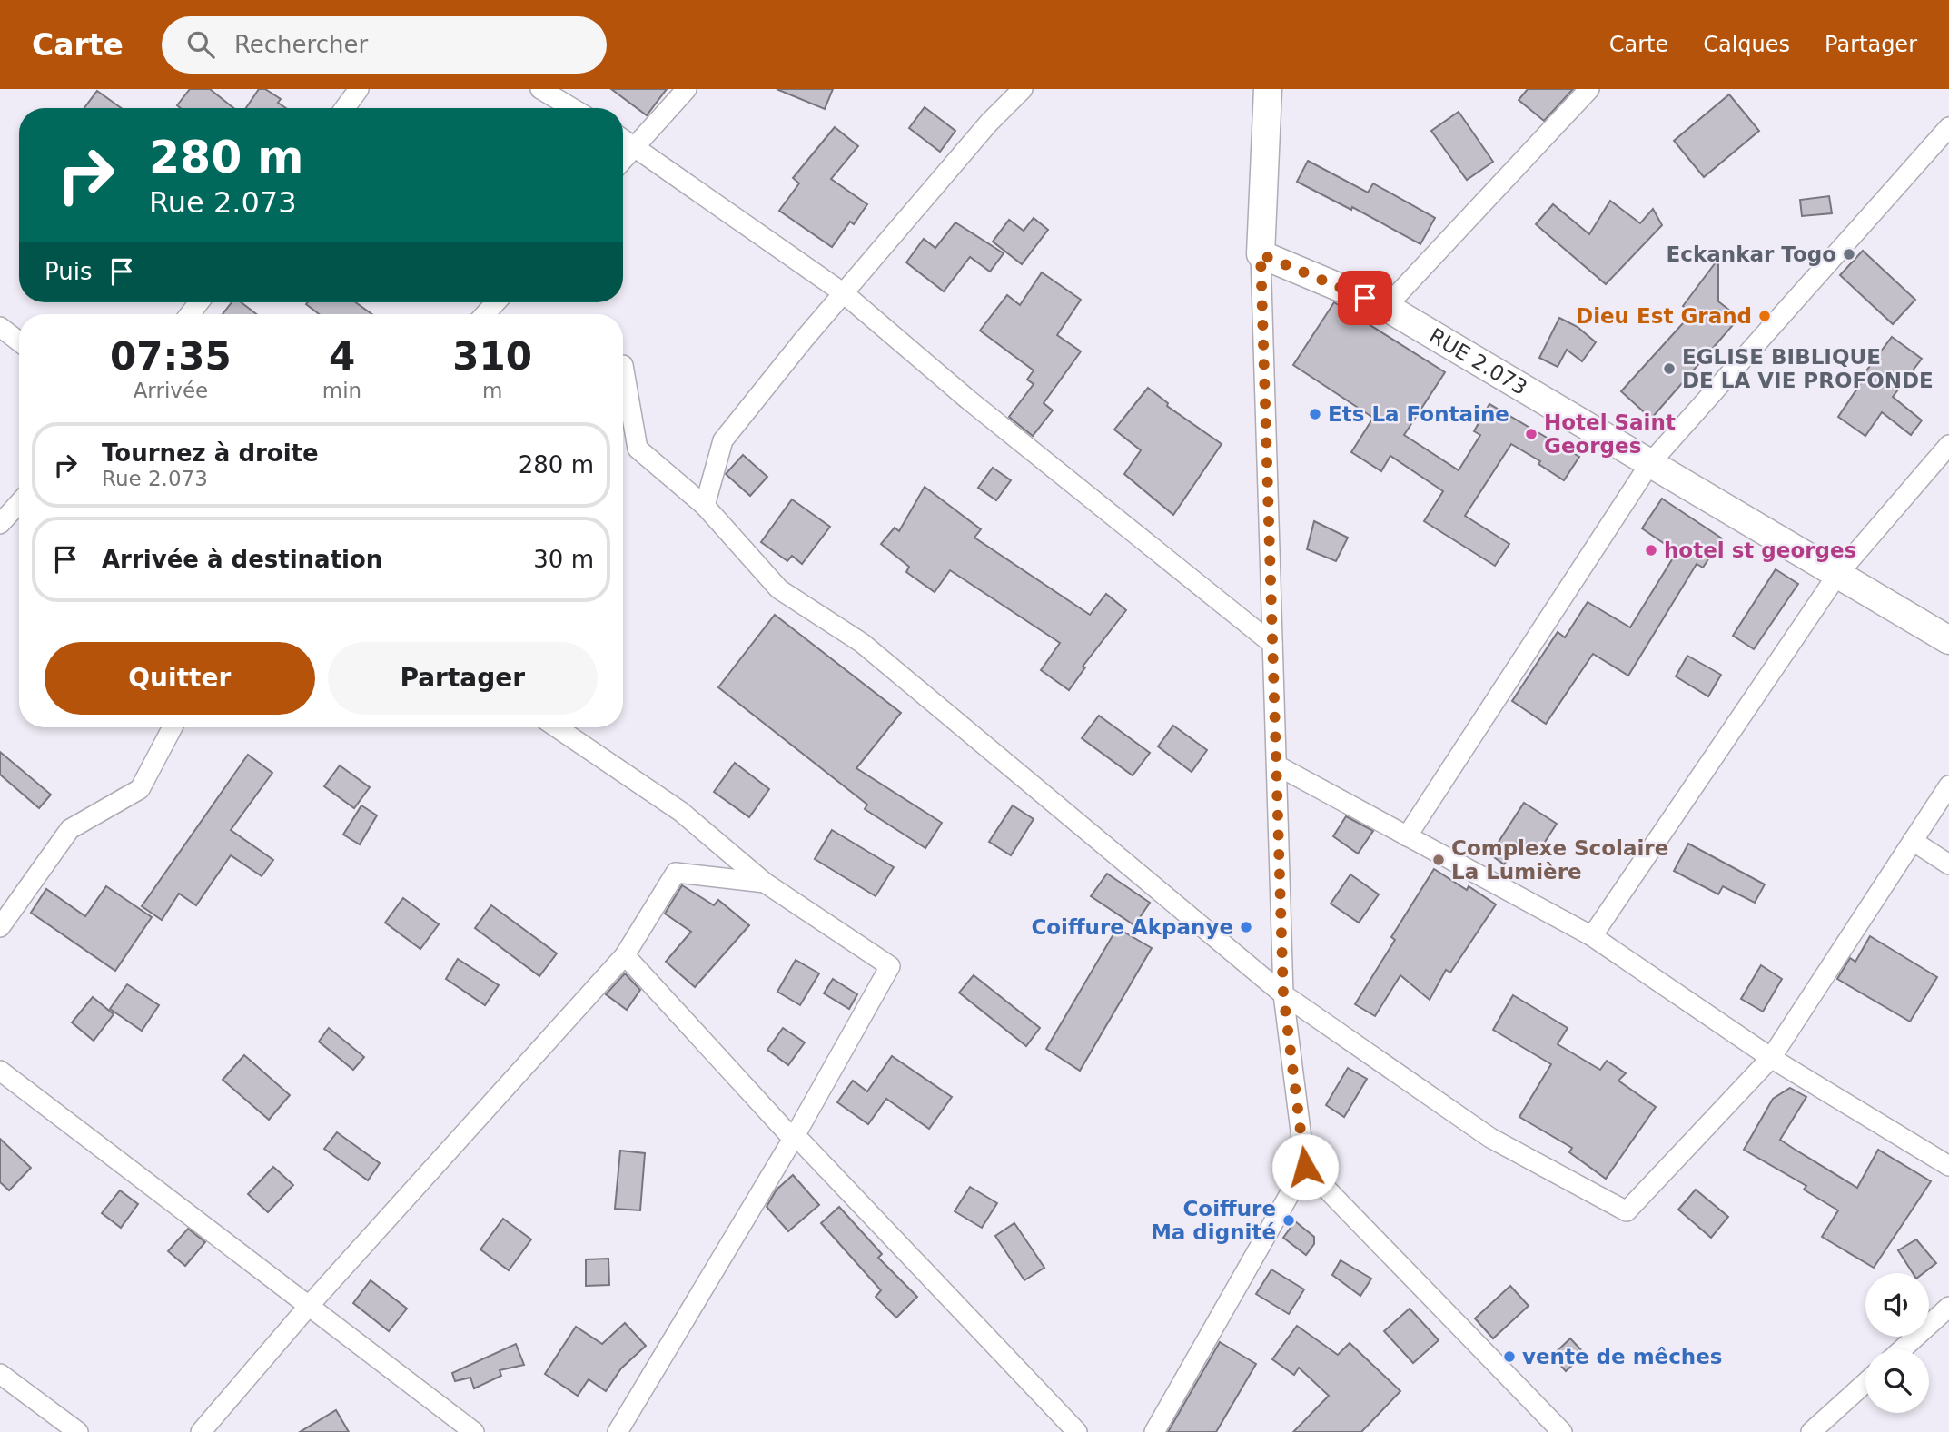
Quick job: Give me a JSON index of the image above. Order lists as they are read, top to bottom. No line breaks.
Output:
{"streets":{"street":["RUE 2.073"]},"places":["Eckankar Togo","Dieu Est Grand","EGLISE BIBLIQUE DE LA VIE PROFONDE","Ets La Fontaine","Hotel Saint Georges","hotel st georges","Complexe Scolaire La Lumière","Coiffure Akpanye","Coiffure Ma dignité","vente de mêches"],"page":{"header":"Carte","search":"Rechercher","nav":["Carte","Calques","Partager"],"turn":["280 m","Rue 2.073"],"then":"Puis","eta":["07:35","Arrivée","4","min","310","m"],"list":[{"name":"Tournez à droite","note":"Rue 2.073","value":"280 m"},{"name":"Arrivée à destination","value":"30 m"}],"buttons":["Quitter","Partager"]}}
